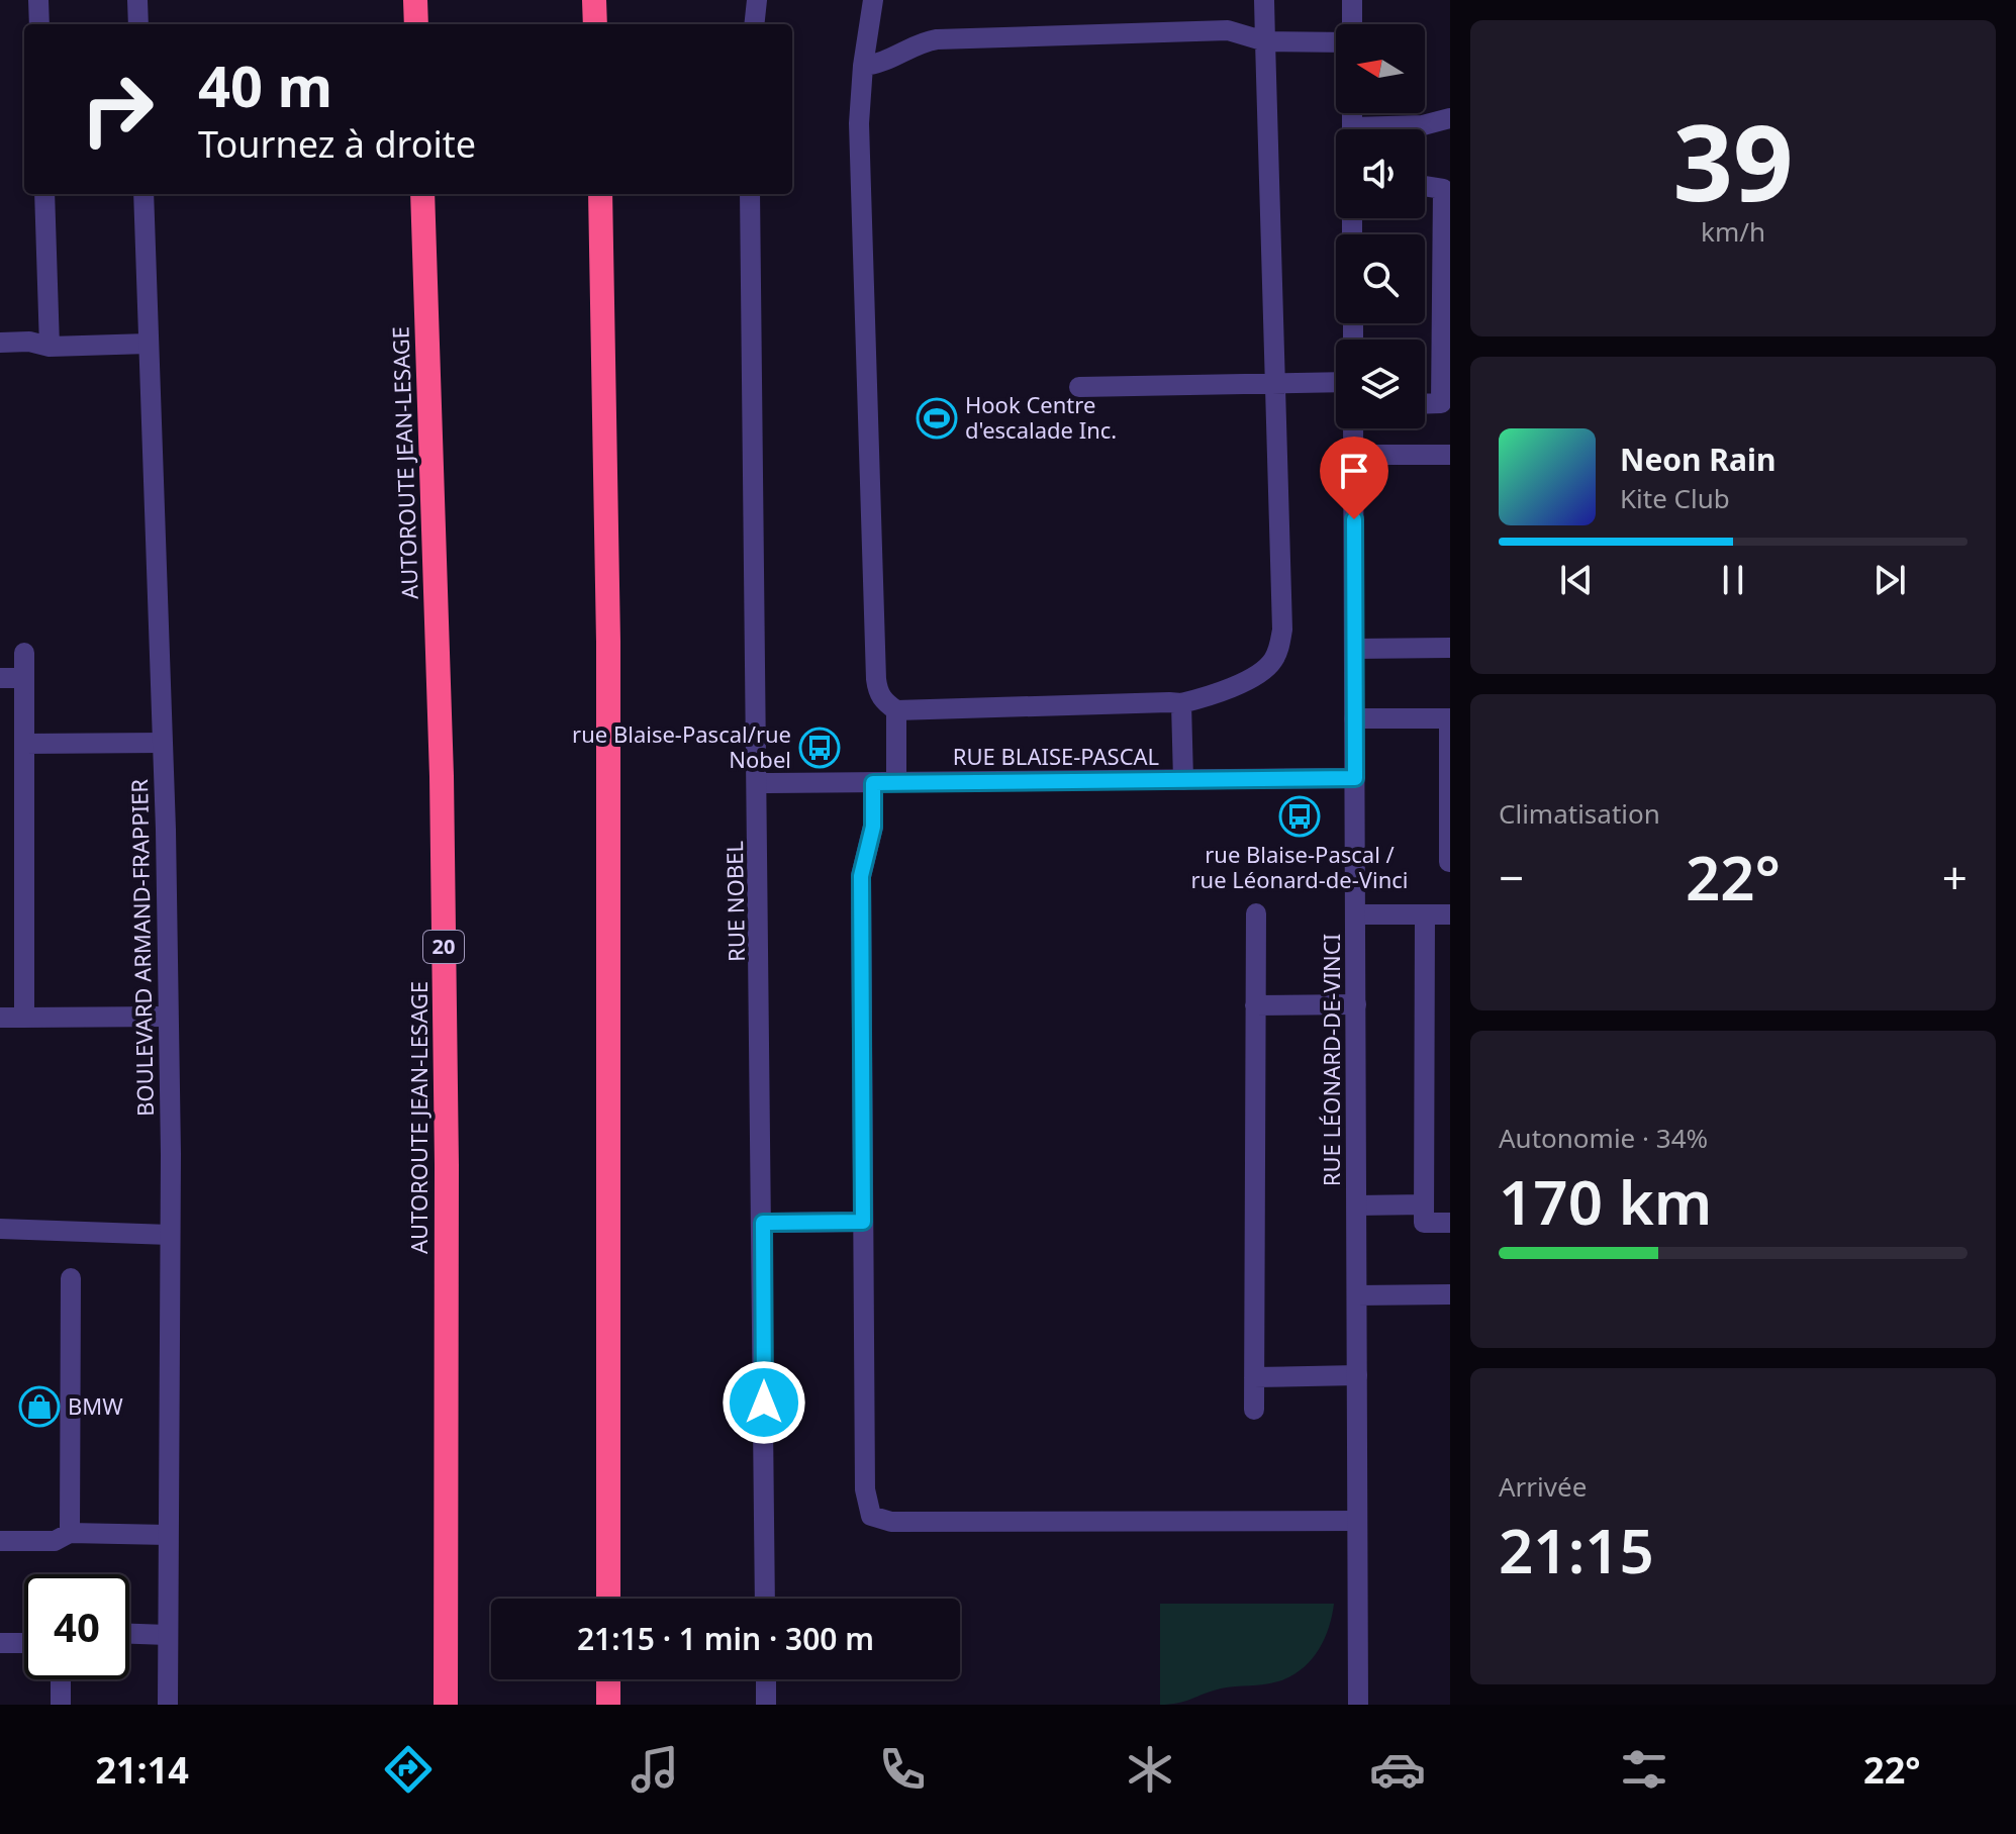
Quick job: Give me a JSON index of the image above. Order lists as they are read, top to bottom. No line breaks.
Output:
{"streets":{"highway":["AUTOROUTE JEAN-LESAGE","20"],"street":["RUE BLAISE-PASCAL","RUE NOBEL","BOULEVARD ARMAND-FRAPPIER","RUE LÉONARD-DE-VINCI"]},"crossings":[["RUE BLAISE-PASCAL","RUE NOBEL"],["RUE BLAISE-PASCAL","RUE LÉONARD-DE-VINCI"]],"places":{"sports":["Hook Centre d'escalade Inc."],"bus stop":["rue Blaise-Pascal/rue Nobel","rue Blaise-Pascal / rue Léonard-de-Vinci"],"shop":["BMW"]},"north":"left","page":{"tile":[["39","km/h"],"Climatisation",["Autonomie · 34%","170 km"],["Arrivée","21:15"]],"turn":["40 m","Tournez à droite"],"song":["Neon Rain","Kite Club"],"heat":["−","22°","+"],"limit":"40","trip":"21:15 · 1 min · 300 m","tabs":["21:14","22°"]}}
